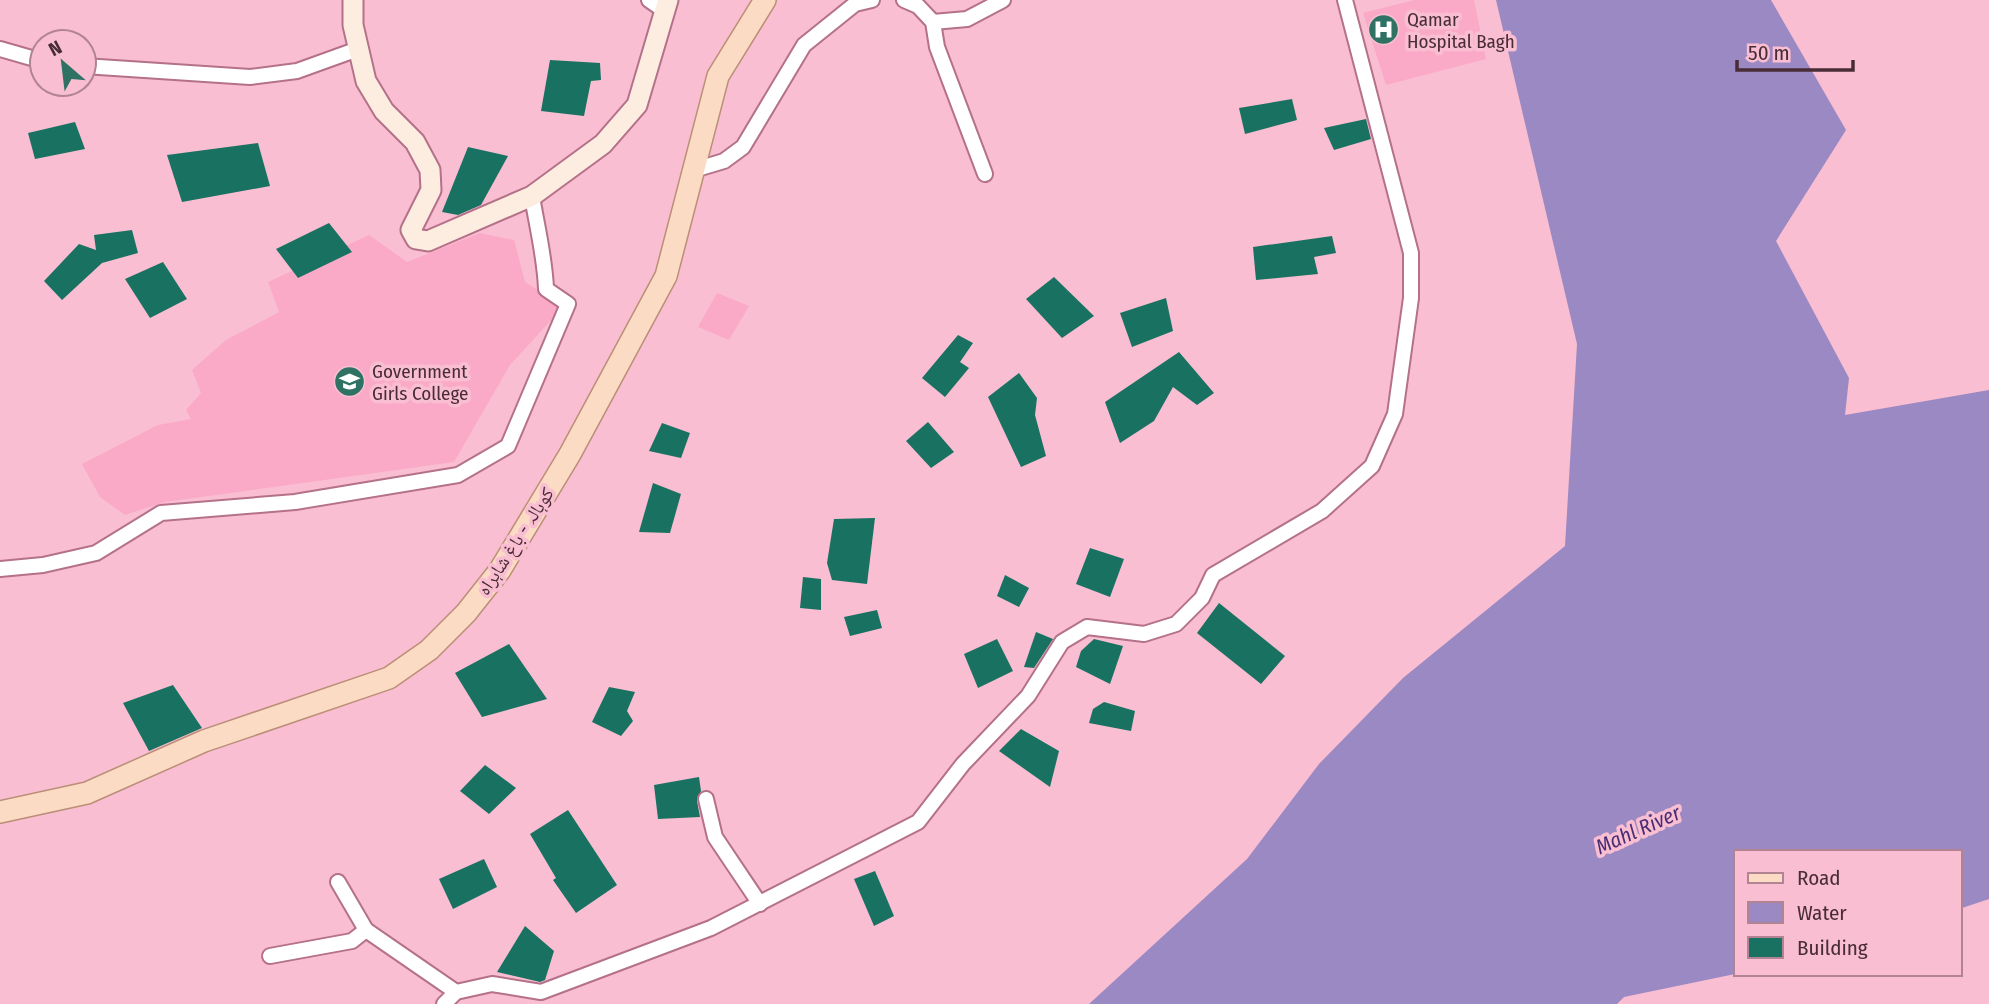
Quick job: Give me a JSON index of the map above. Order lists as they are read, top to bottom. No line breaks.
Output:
{"streets":{"main road":["کوہالہ - باغ شاہراہ"]},"water":["Mahl River"],"places":{"hospital":["Qamar Hospital Bagh"],"school or university":["Government Girls College"]},"legend":["Road","Water","Building"],"scale_bar":"50 m","north":"top left"}
